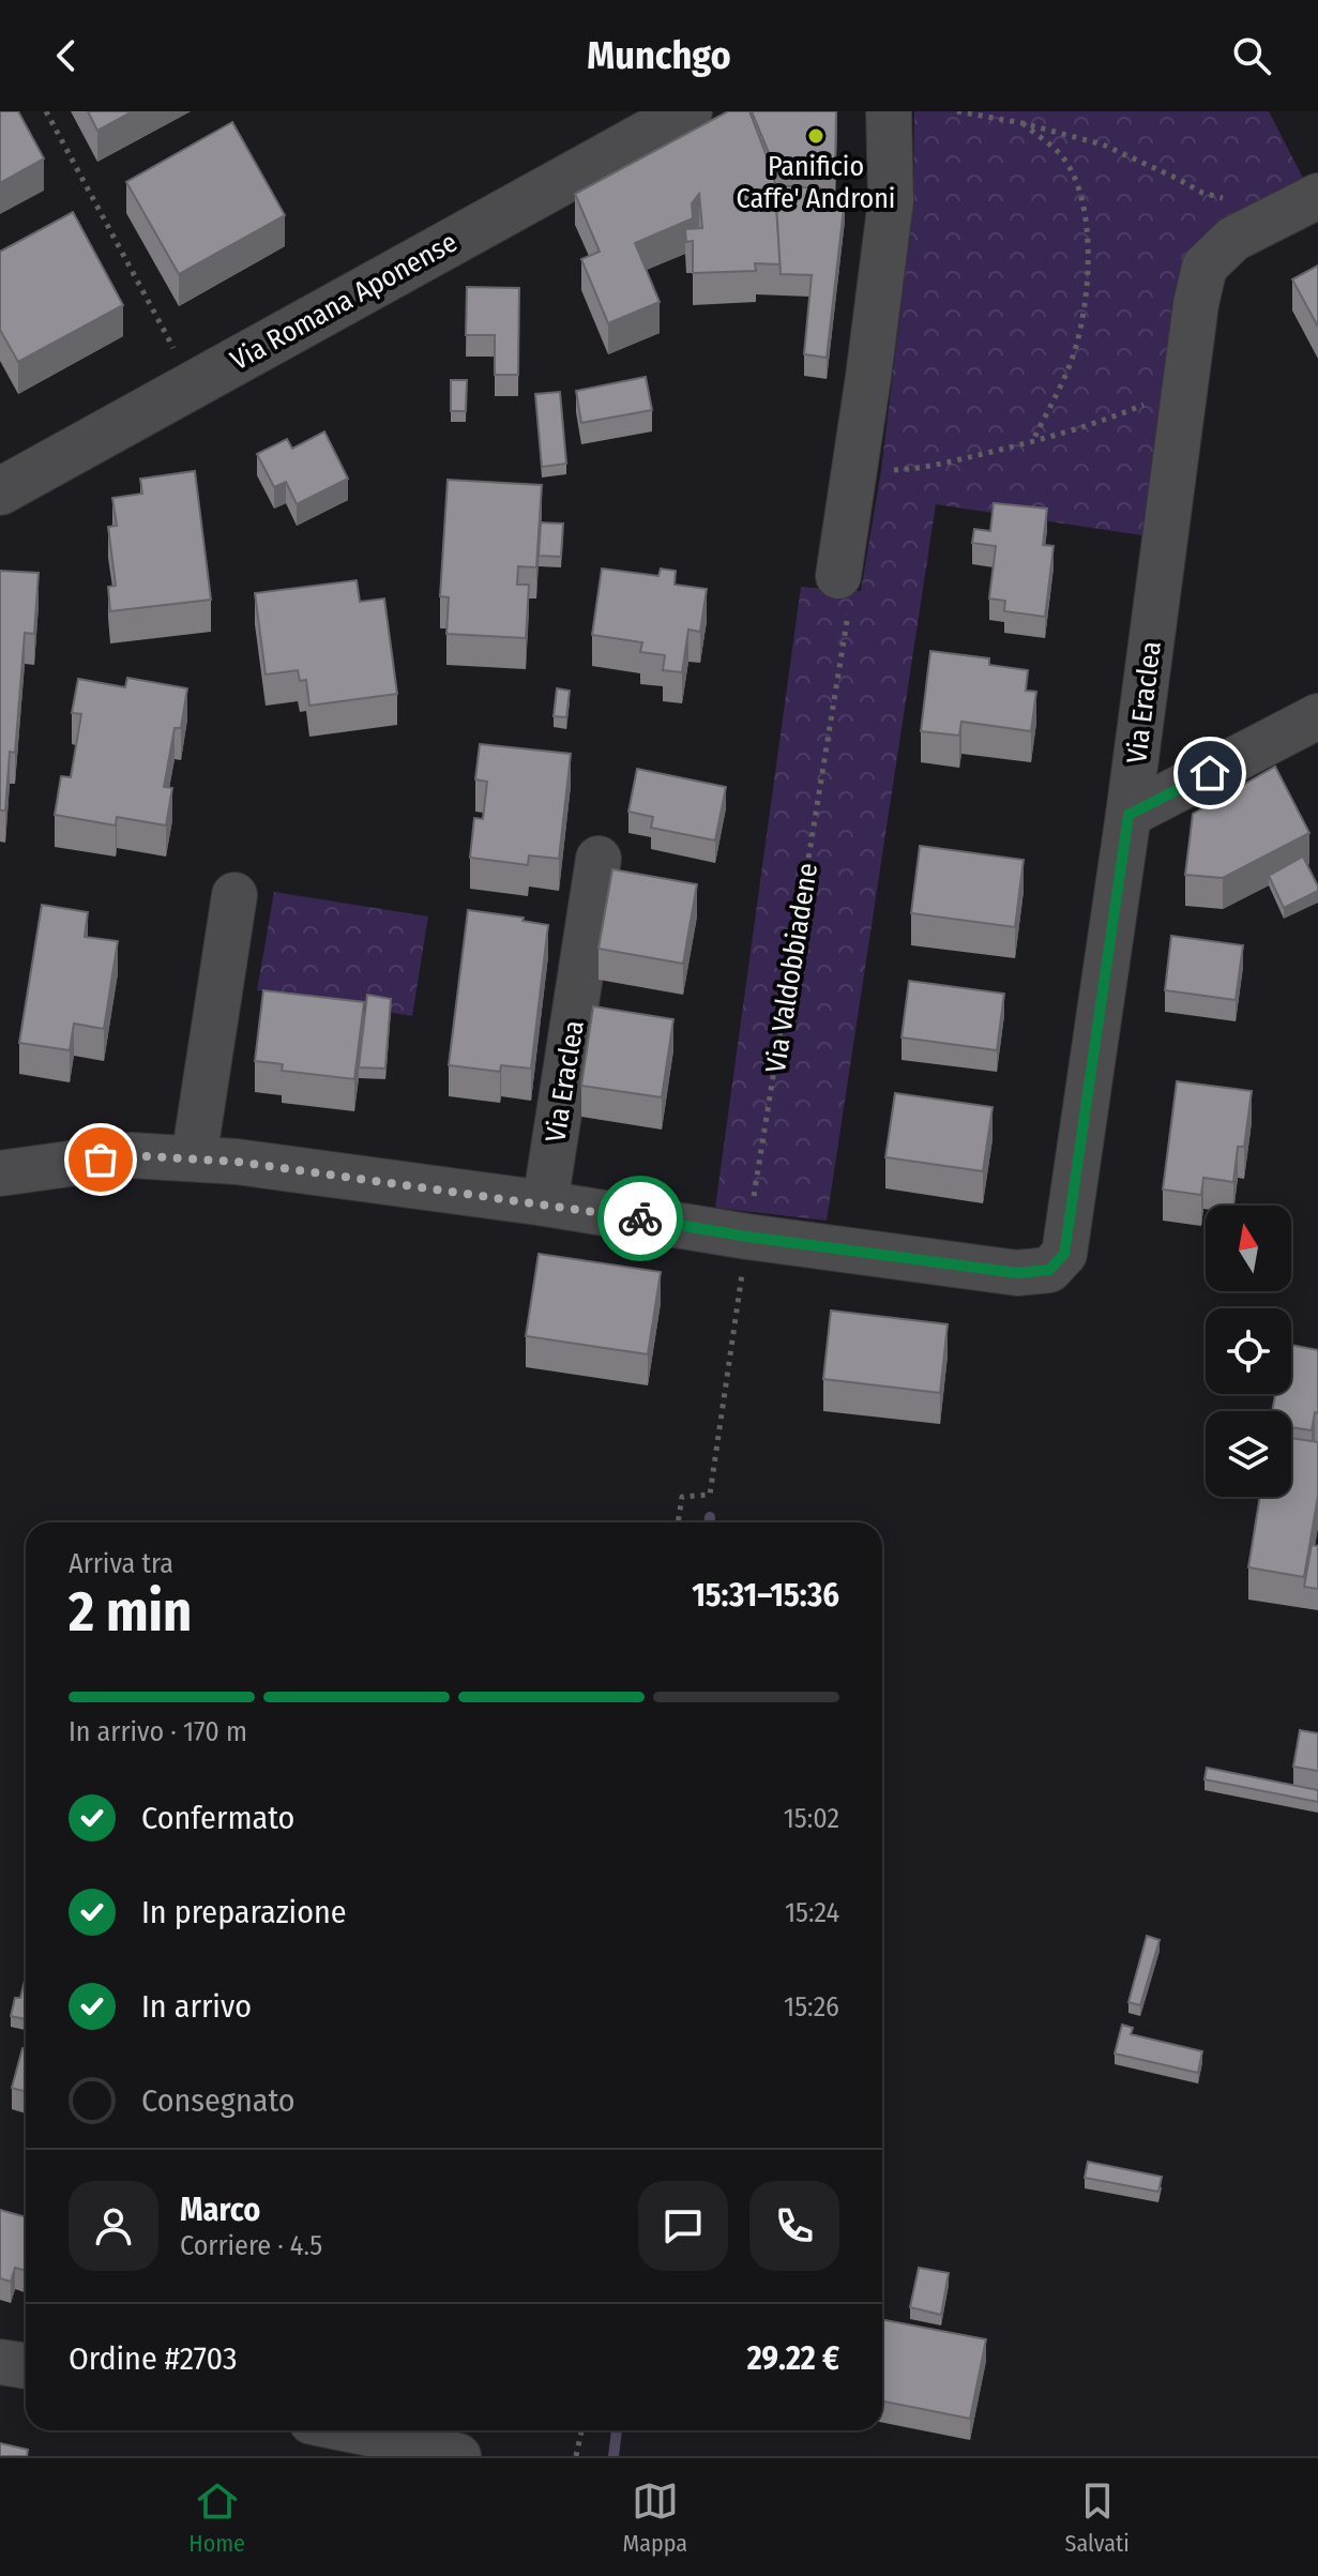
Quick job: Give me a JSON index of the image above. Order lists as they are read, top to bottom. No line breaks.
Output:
{"streets":{"street":["Via Romana Aponense","Via Eraclea"],"path":["Via Valdobbiadene"]},"crossings":[["Via Eraclea","Via Valdobbiadene"]],"places":["Panificio Caffe' Androni"],"north":"top","page":{"header":"Munchgo","heading":["2 min","Arriva tra","15:31–15:36"],"panel":["Marco","Corriere · 4.5","Ordine #2703","29.22 €"],"bar":"In arrivo · 170 m","list":[["Confermato","15:02"],["In preparazione","15:24"],["In arrivo","15:26"],"Consegnato"],"tabs":["Home","Mappa","Salvati"]}}
